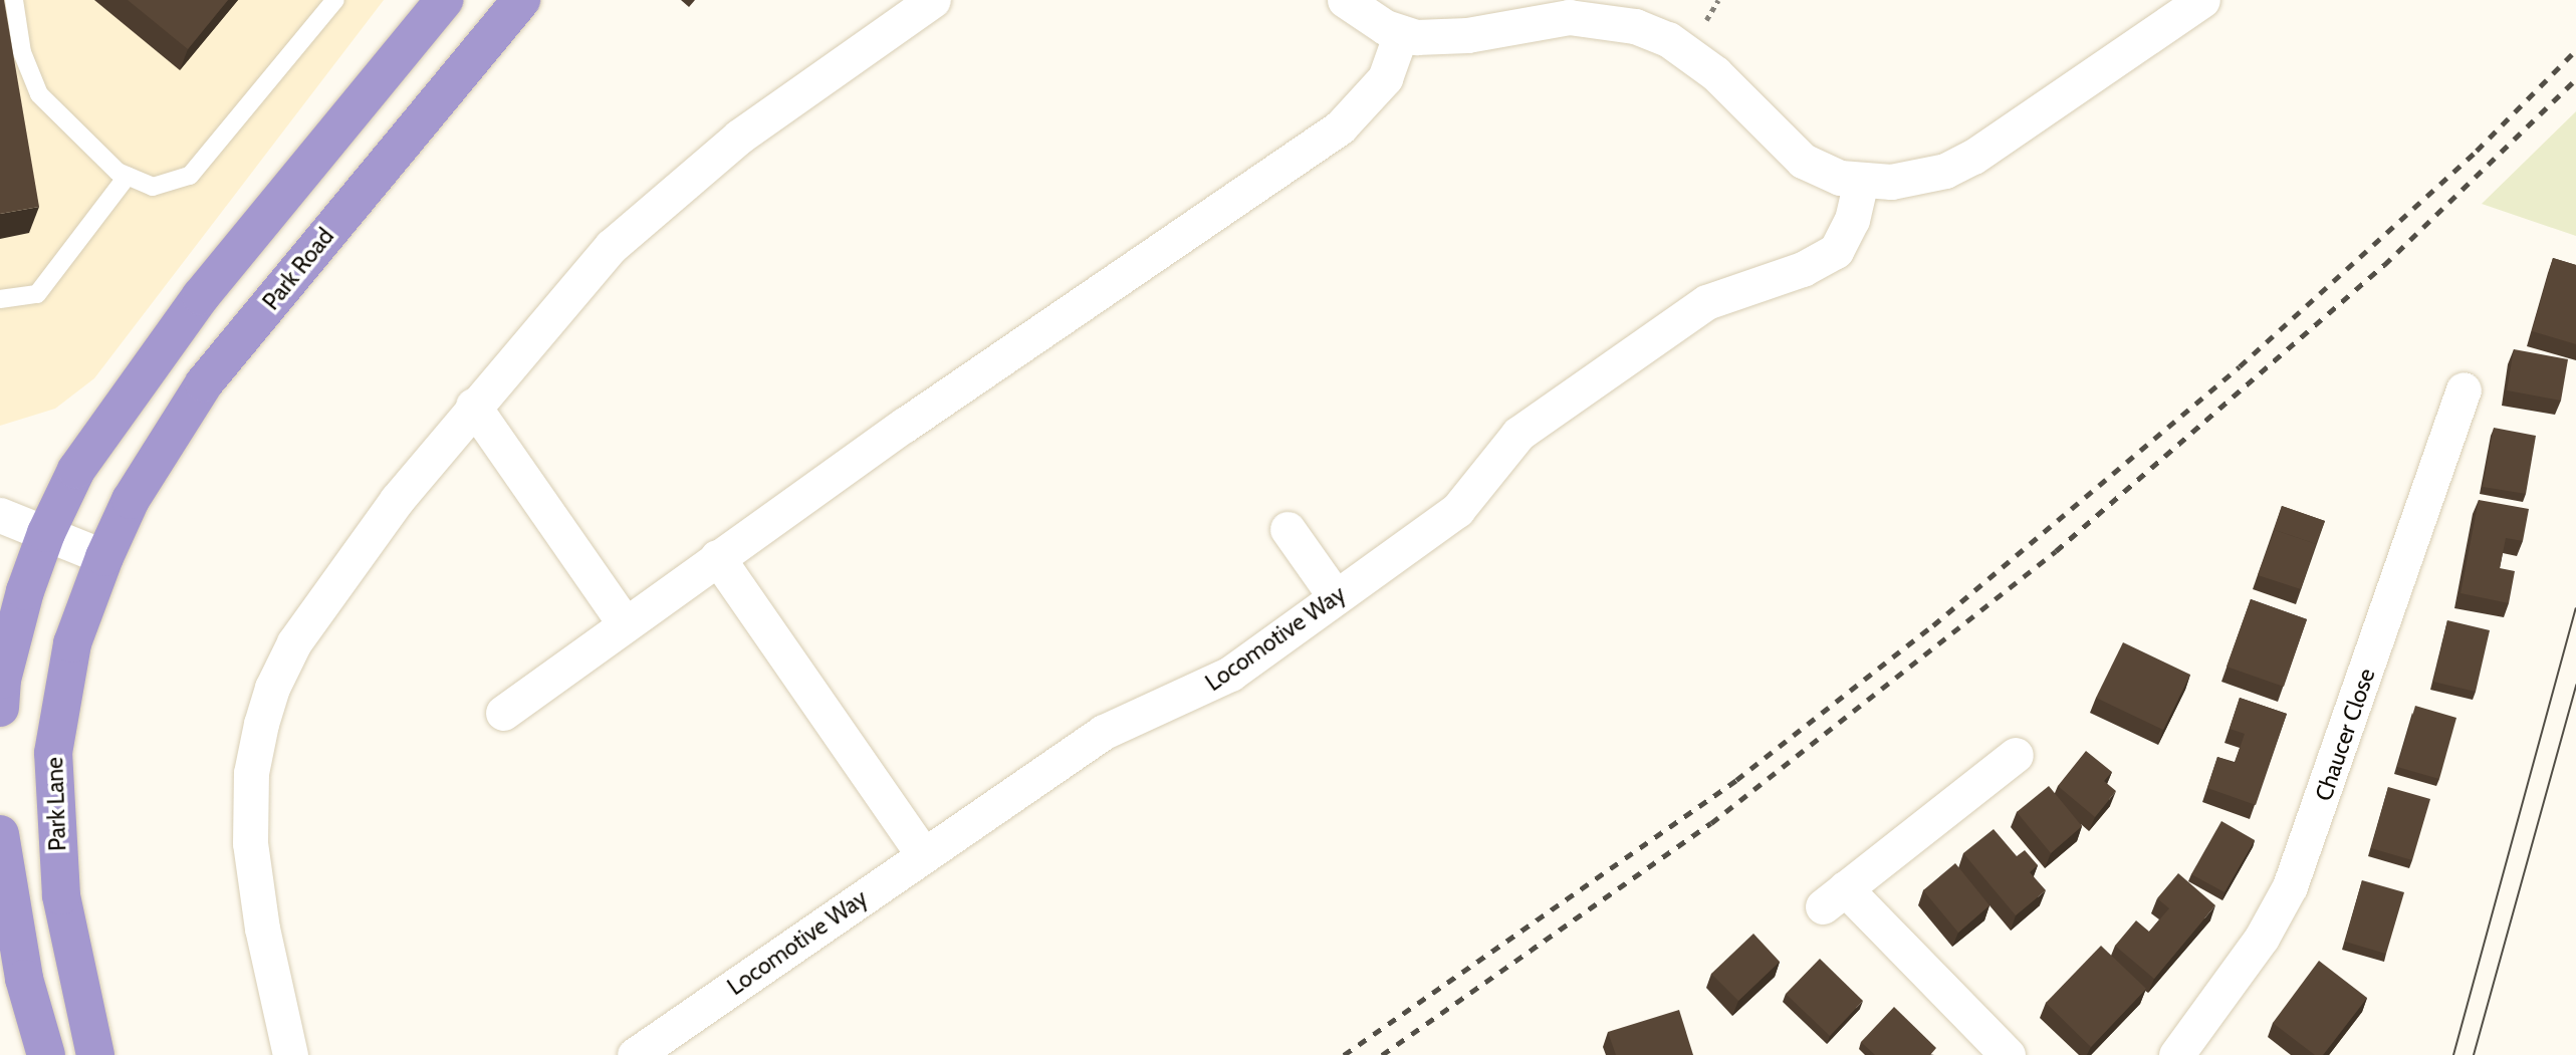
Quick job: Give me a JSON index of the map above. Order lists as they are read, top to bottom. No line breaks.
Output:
{"streets":{"highway":["Park Road","Park Lane"],"street":["Locomotive Way","Chaucer Close"]},"crossings":[["Park Road","Park Lane"]]}
